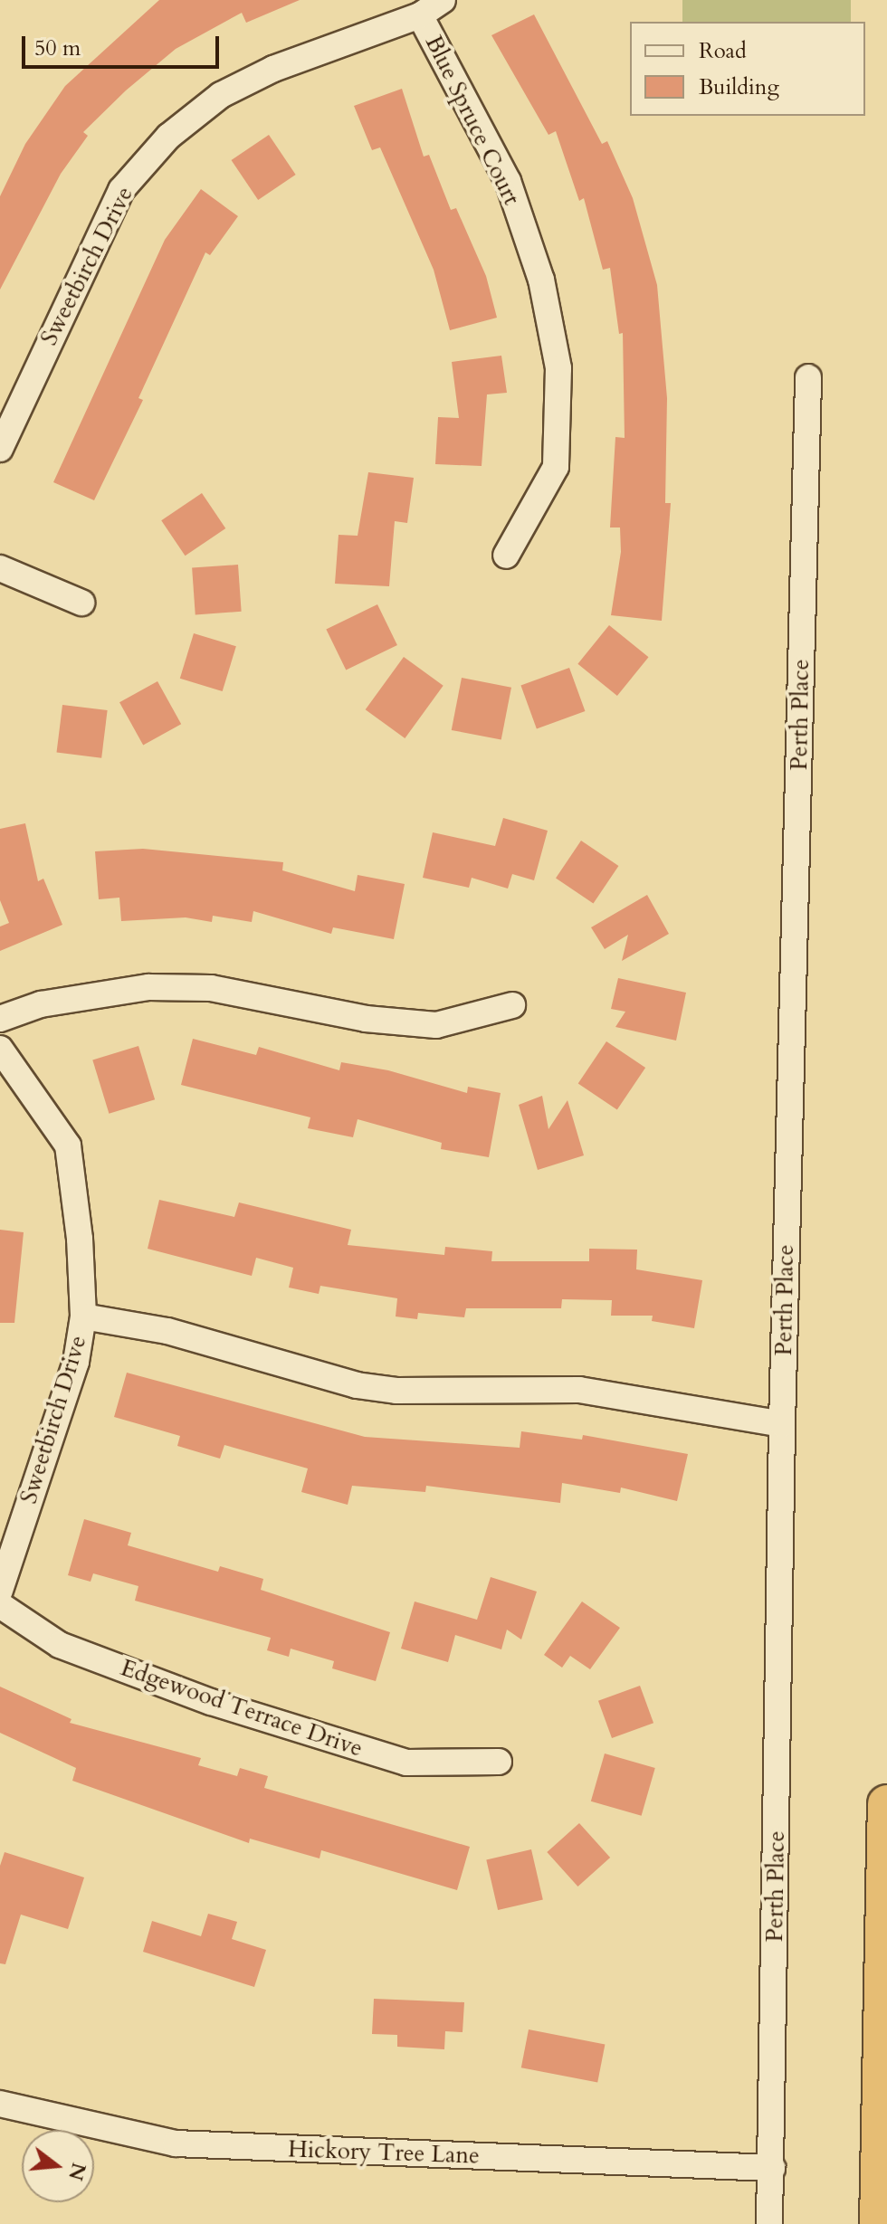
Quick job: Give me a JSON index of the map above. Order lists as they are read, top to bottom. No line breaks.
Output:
{"streets":{"street":["Blue Spruce Court","Sweetbirch Drive","Perth Place","Edgewood Terrace Drive","Hickory Tree Lane"]},"crossings":[["Blue Spruce Court","Sweetbirch Drive"],["Perth Place","Hickory Tree Lane"]],"legend":["Road","Building"],"scale_bar":"50 m","north":"right"}
